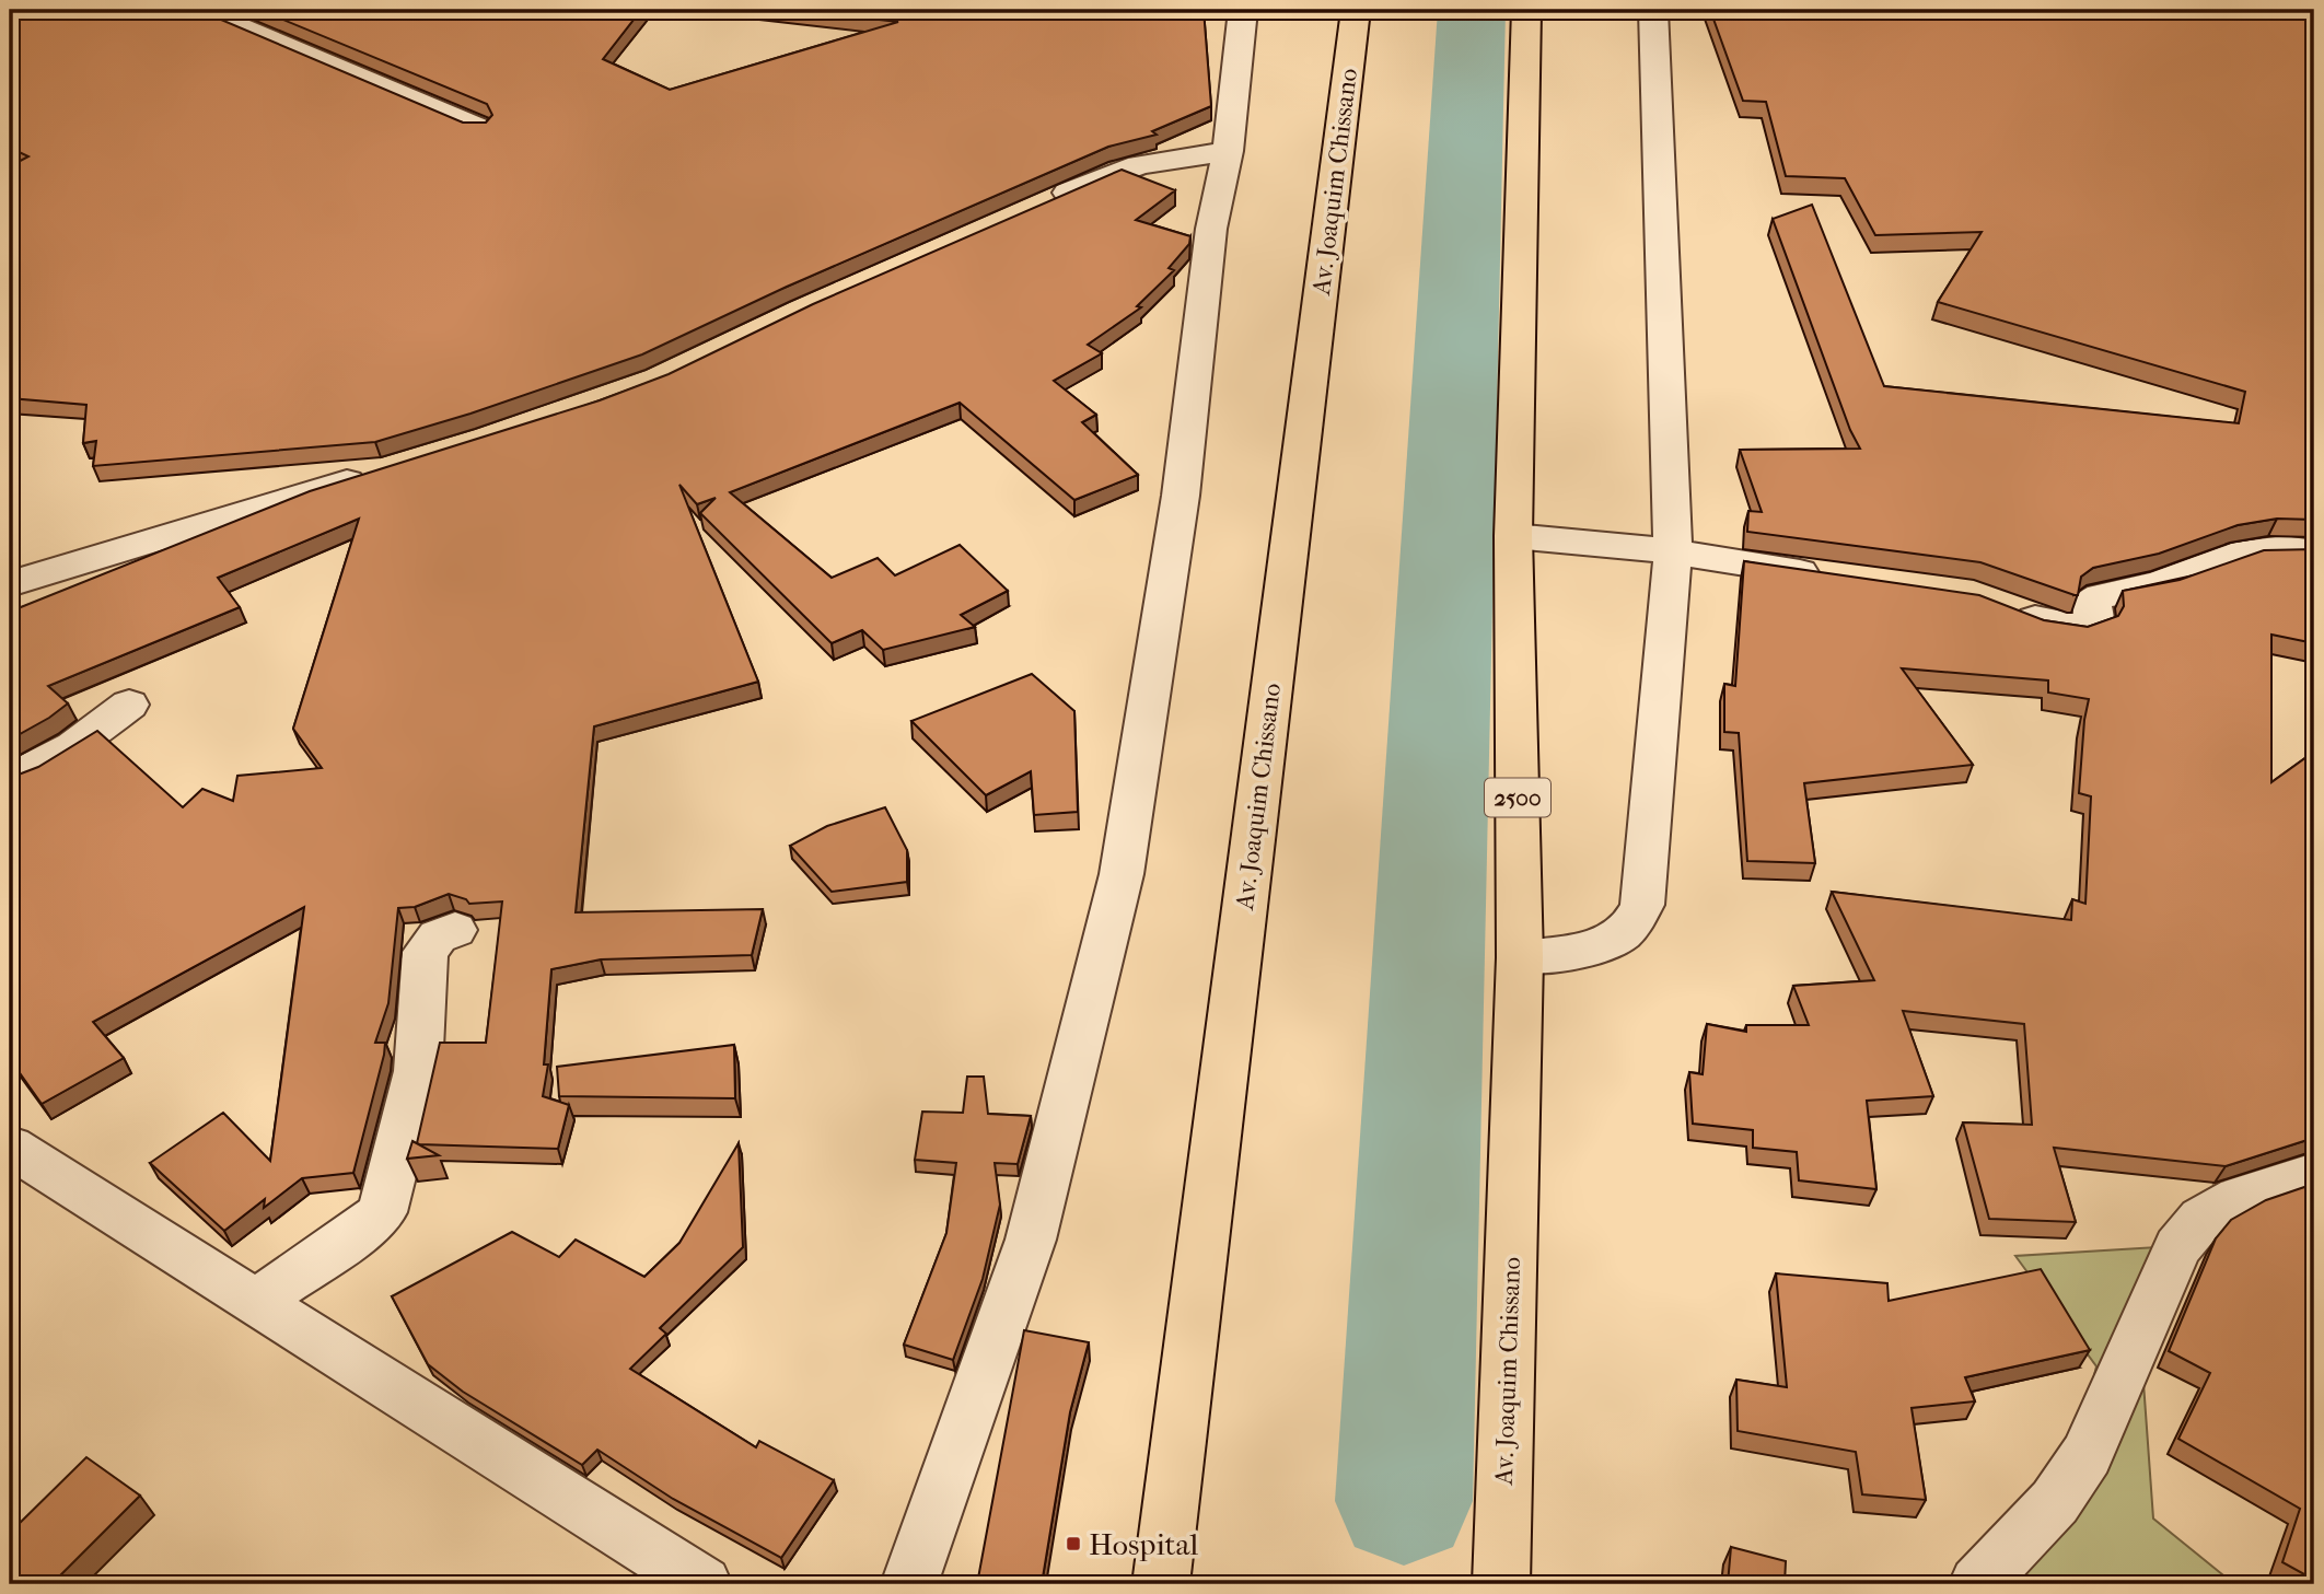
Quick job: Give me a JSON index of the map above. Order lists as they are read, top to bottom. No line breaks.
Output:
{"streets":{"main road":["Av. Joaquim Chissano","2500"]},"places":{"transit":["Hospital"]}}
